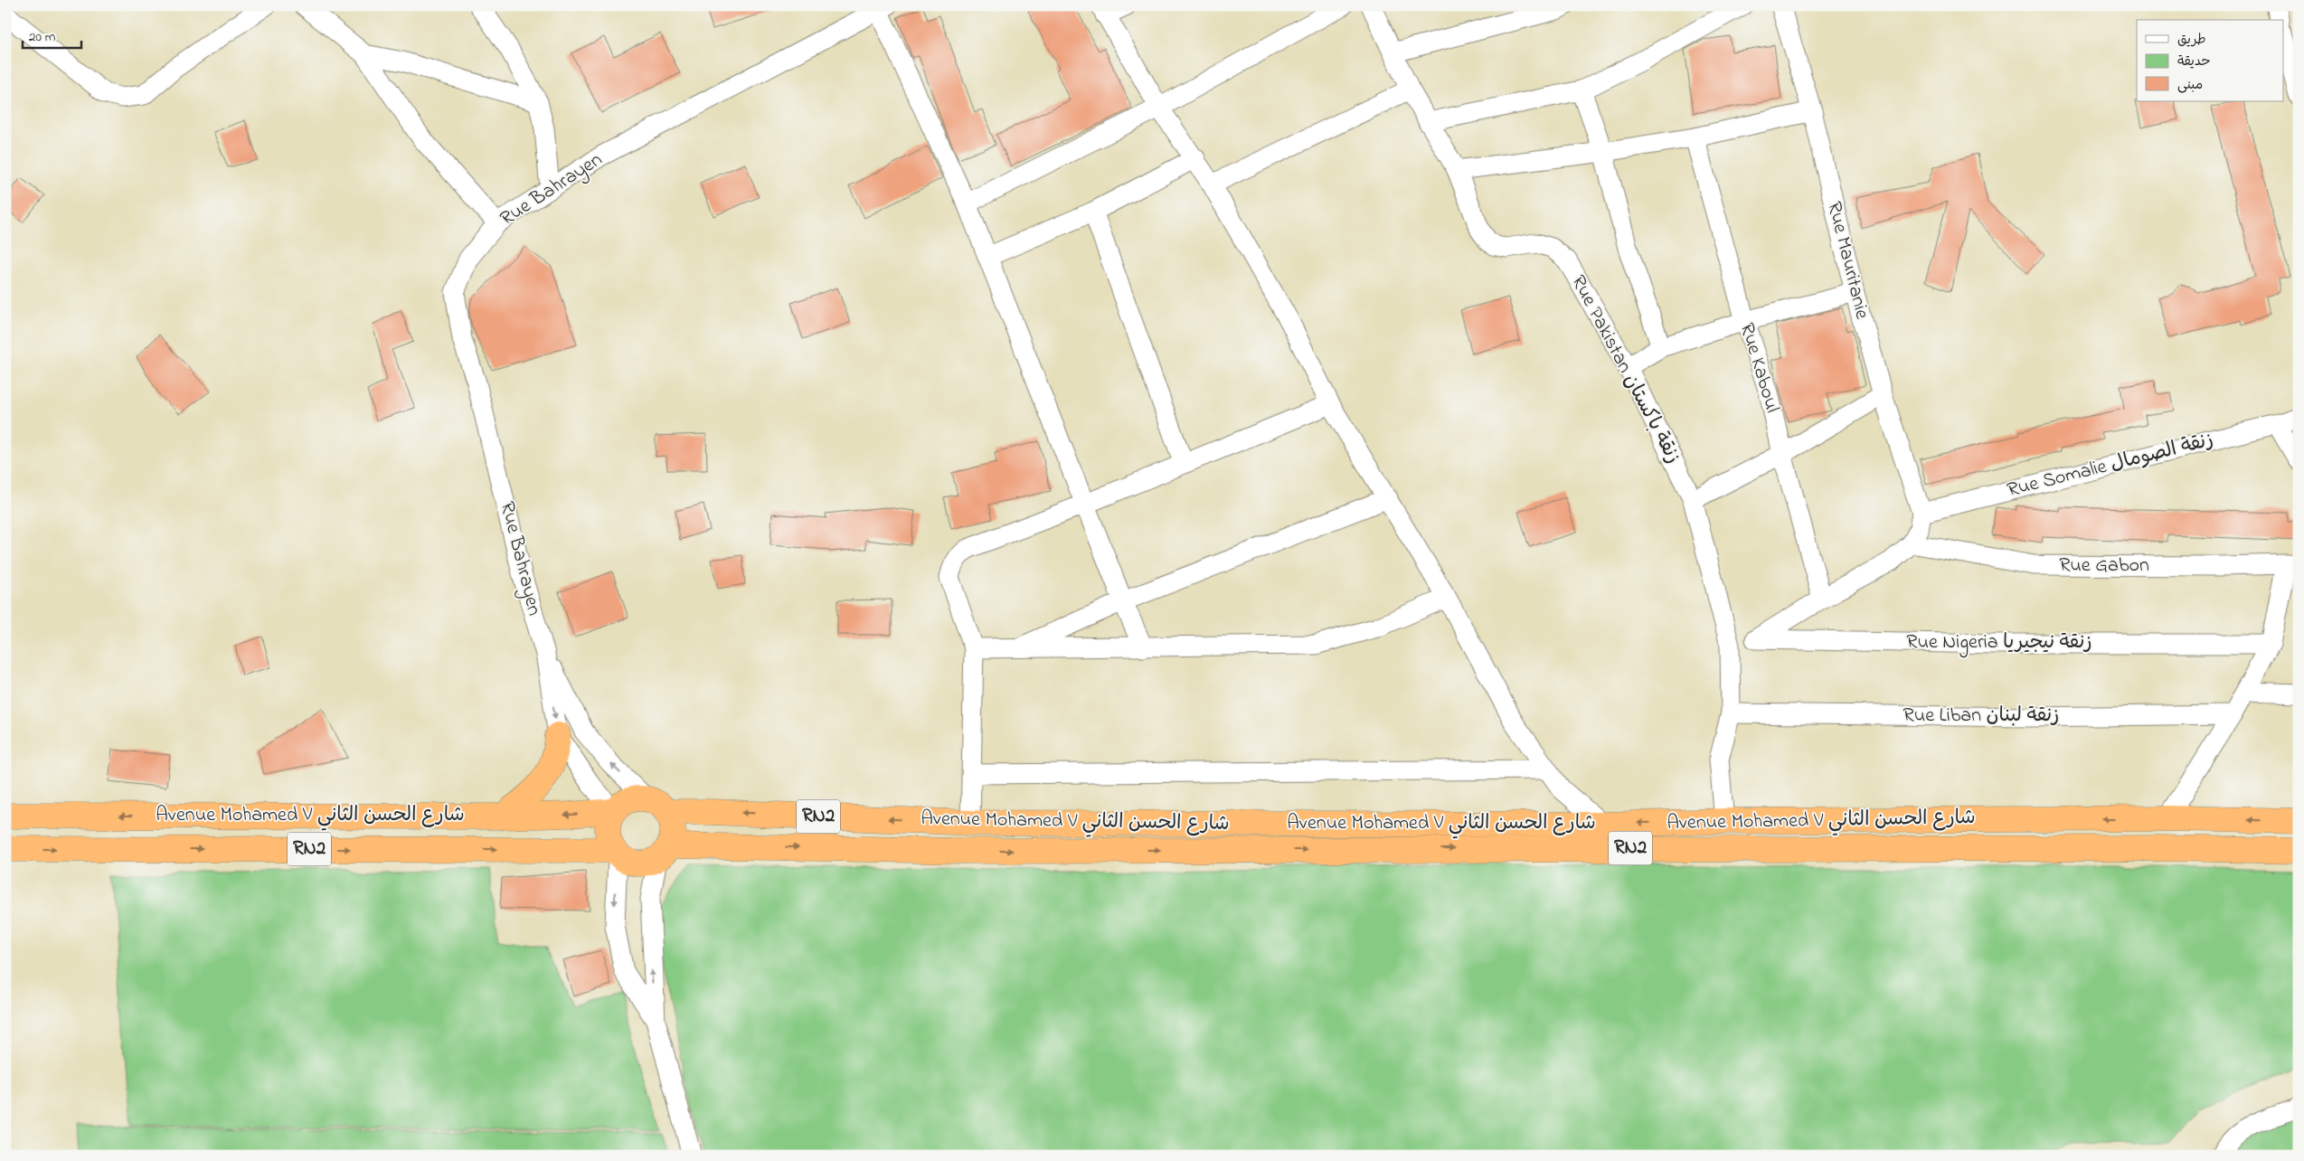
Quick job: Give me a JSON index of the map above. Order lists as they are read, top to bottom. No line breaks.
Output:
{"streets":{"highway":["Avenue Mohamed V شارع الحسن الثاني","RN2"],"street":["Rue Bahrayen","Rue Mauritanie","Rue Kaboul","Rue Pakistan زنقة باكستان","Rue Somalie زنقة الصومال","Rue Gabon","Rue Nigeria زنقة نيجيريا","Rue Liban زنقة لبنان"]},"crossings":[["Rue Bahrayen","Avenue Mohamed V شارع الحسن الثاني"],["Rue Bahrayen","RN2"],["Rue Mauritanie","Rue Somalie زنقة الصومال"],["Rue Pakistan زنقة باكستان","Rue Nigeria زنقة نيجيريا"],["Rue Pakistan زنقة باكستان","Rue Liban زنقة لبنان"],["Rue Pakistan زنقة باكستان","Avenue Mohamed V شارع الحسن الثاني"],["Avenue Mohamed V شارع الحسن الثاني","RN2"]],"legend":["طريق","حديقة","مبنى"],"scale_bar":"20 m"}
